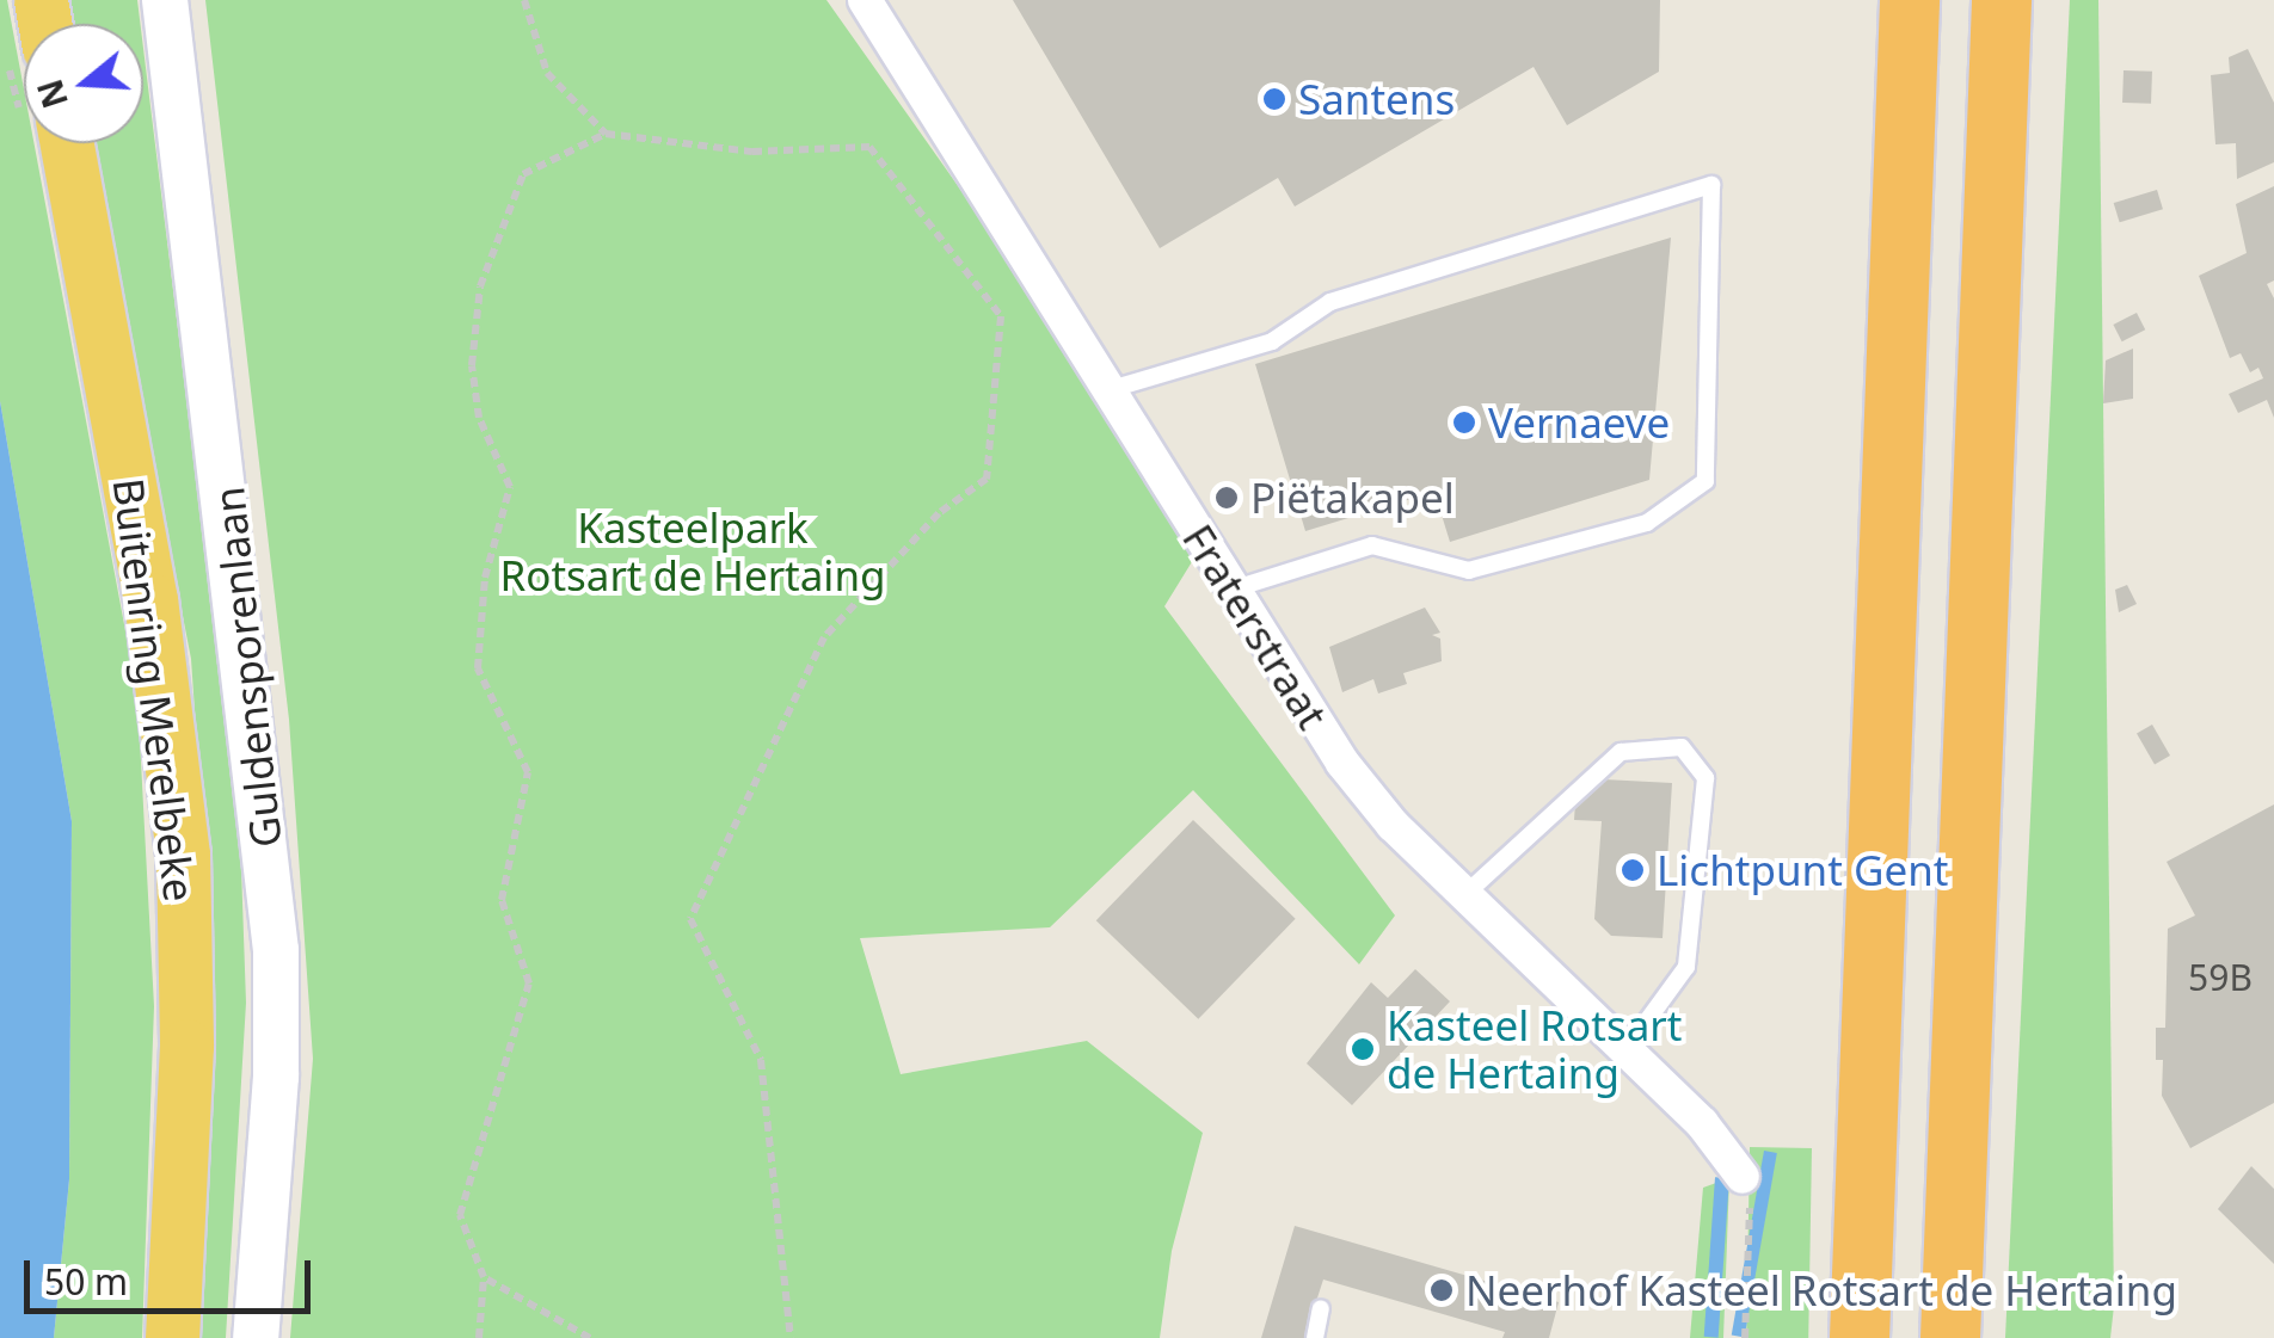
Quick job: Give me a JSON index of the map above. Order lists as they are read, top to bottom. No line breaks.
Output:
{"streets":{"highway":["Buitenring Merelbeke"],"main road":["Guldensporenlaan"],"street":["Fraterstraat"]},"parks":["Kasteelpark Rotsart de Hertaing"],"places":["Santens","Vernaeve","Piëtakapel","Lichtpunt Gent","Kasteel Rotsart de Hertaing","Neerhof Kasteel Rotsart de Hertaing"],"house_numbers":["59B"],"scale_bar":"50 m","north":"left"}
